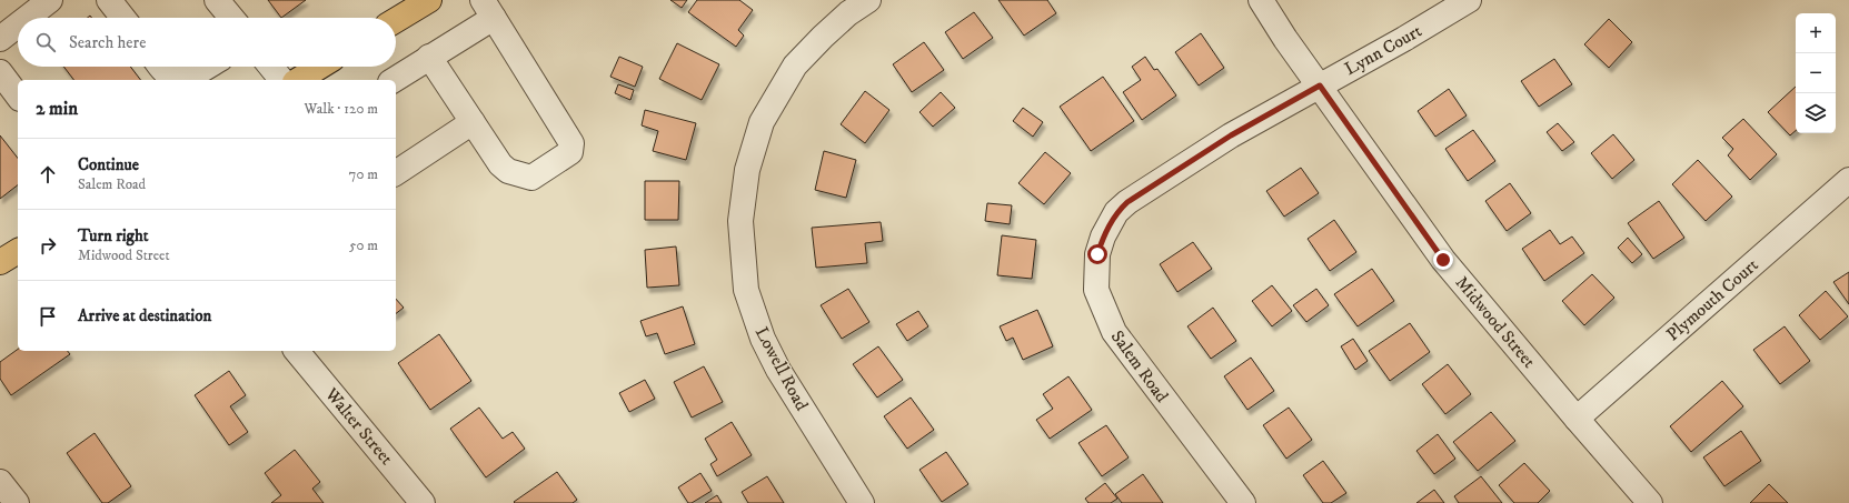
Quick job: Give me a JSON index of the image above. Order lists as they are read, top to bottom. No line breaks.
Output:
{"streets":{"street":["Lynn Court","Plymouth Court","Midwood Street","Salem Road","Lowell Road","Walter Street"]},"crossings":[["Lynn Court","Midwood Street"],["Lynn Court","Salem Road"],["Plymouth Court","Midwood Street"],["Midwood Street","Salem Road"]],"page":{"map_buttons":["+","−"],"search":"Search here","heading":["2 min","Walk · 120 m"],"list":[["Continue","Salem Road","70 m"],["Turn right","Midwood Street","50 m"],"Arrive at destination"]}}
